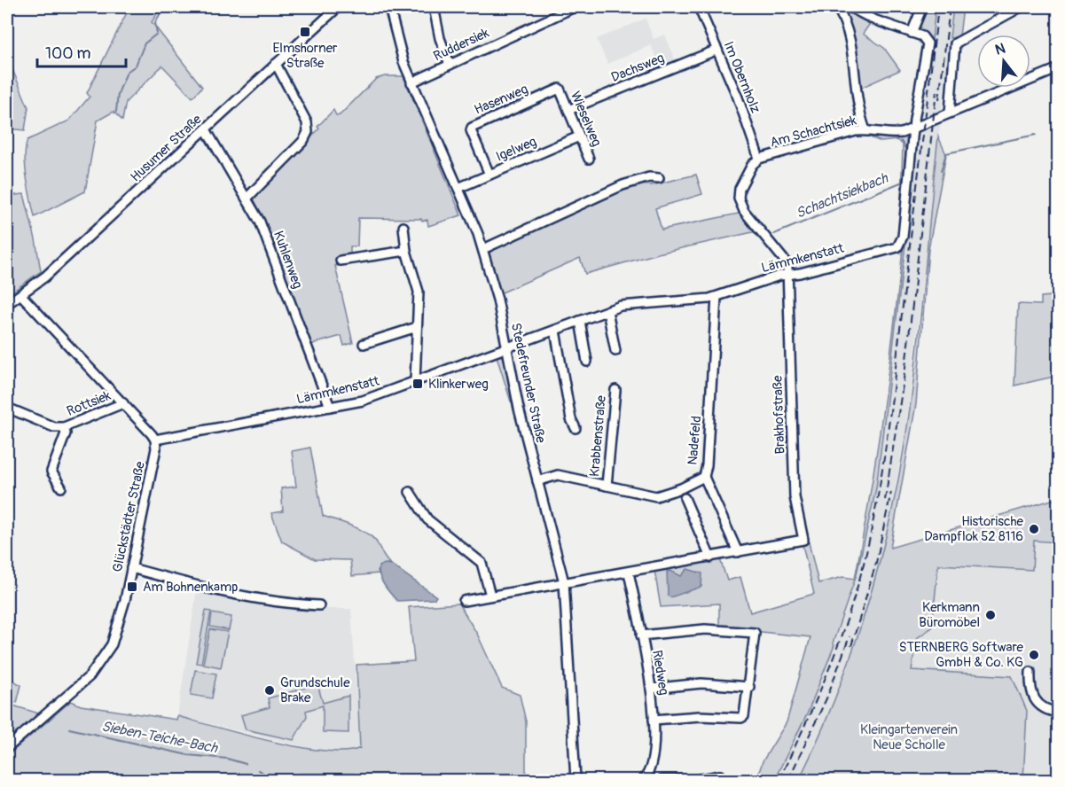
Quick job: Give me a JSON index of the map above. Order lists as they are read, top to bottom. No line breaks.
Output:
{"streets":{"street":["Ruddersiek","Dachsweg","Im Obernholz","Hasenweg","Wieselweg","Am Schachtsiek","Husumer Straße","Igelweg","Lämmkenstatt","Kuhlenweg","Stedefreunder Straße","Rottsiek","Brakhofstraße","Krabbenstraße","Nadefeld","Glückstädter Straße","Riedweg"]},"crossings":[["Ruddersiek","Stedefreunder Straße"],["Dachsweg","Im Obernholz"],["Dachsweg","Wieselweg"],["Im Obernholz","Am Schachtsiek"],["Im Obernholz","Brakhofstraße"],["Hasenweg","Wieselweg"],["Hasenweg","Igelweg"],["Wieselweg","Igelweg"],["Am Schachtsiek","Lämmkenstatt"],["Am Schachtsiek","Brakhofstraße"],["Husumer Straße","Kuhlenweg"],["Igelweg","Stedefreunder Straße"],["Lämmkenstatt","Kuhlenweg"],["Lämmkenstatt","Stedefreunder Straße"],["Lämmkenstatt","Brakhofstraße"],["Lämmkenstatt","Nadefeld"],["Lämmkenstatt","Glückstädter Straße"],["Stedefreunder Straße","Brakhofstraße"],["Stedefreunder Straße","Nadefeld"],["Brakhofstraße","Riedweg"],["Krabbenstraße","Nadefeld"]],"water":["Schachtsiekbach","Sieben-Teiche-Bach"],"parks":["Kleingartenverein Neue Scholle"],"places":{"transit":["Elmshorner Straße","Klinkerweg","Am Bohnenkamp"],"other":["Historische Dampflok 52 8116","Kerkmann Büromöbel","STERNBERG Software GmbH & Co. KG","Grundschule Brake"]},"scale_bar":"100 m","north":"top"}
